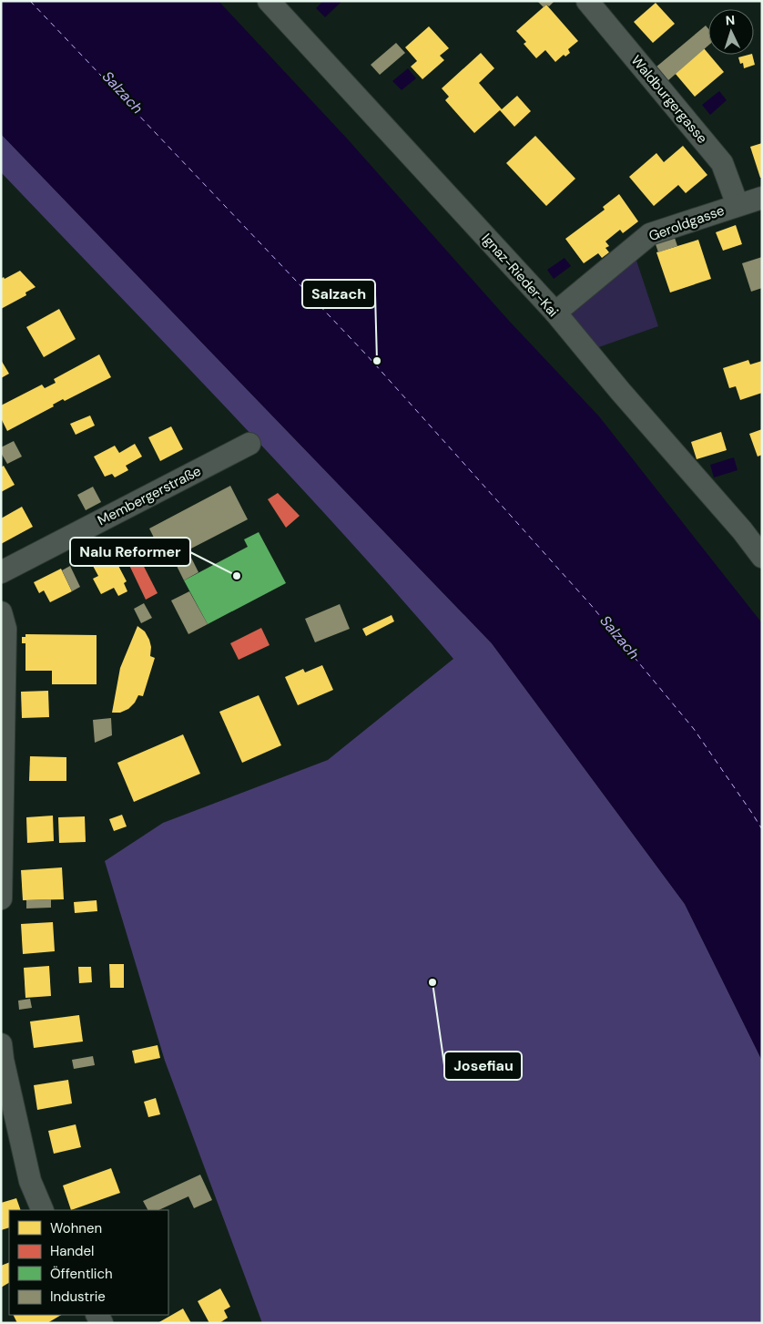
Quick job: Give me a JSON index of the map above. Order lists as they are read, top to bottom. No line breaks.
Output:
{"streets":{"street":["Waldburgergasse","Geroldgasse","Ignaz-Rieder-Kai","Membergerstraße"]},"crossings":[["Waldburgergasse","Geroldgasse"],["Geroldgasse","Ignaz-Rieder-Kai"]],"water":["Salzach"],"places":["Salzach","Nalu Reformer","Josefiau"],"legend":["Wohnen","Handel","Öffentlich","Industrie"],"north":"top"}
